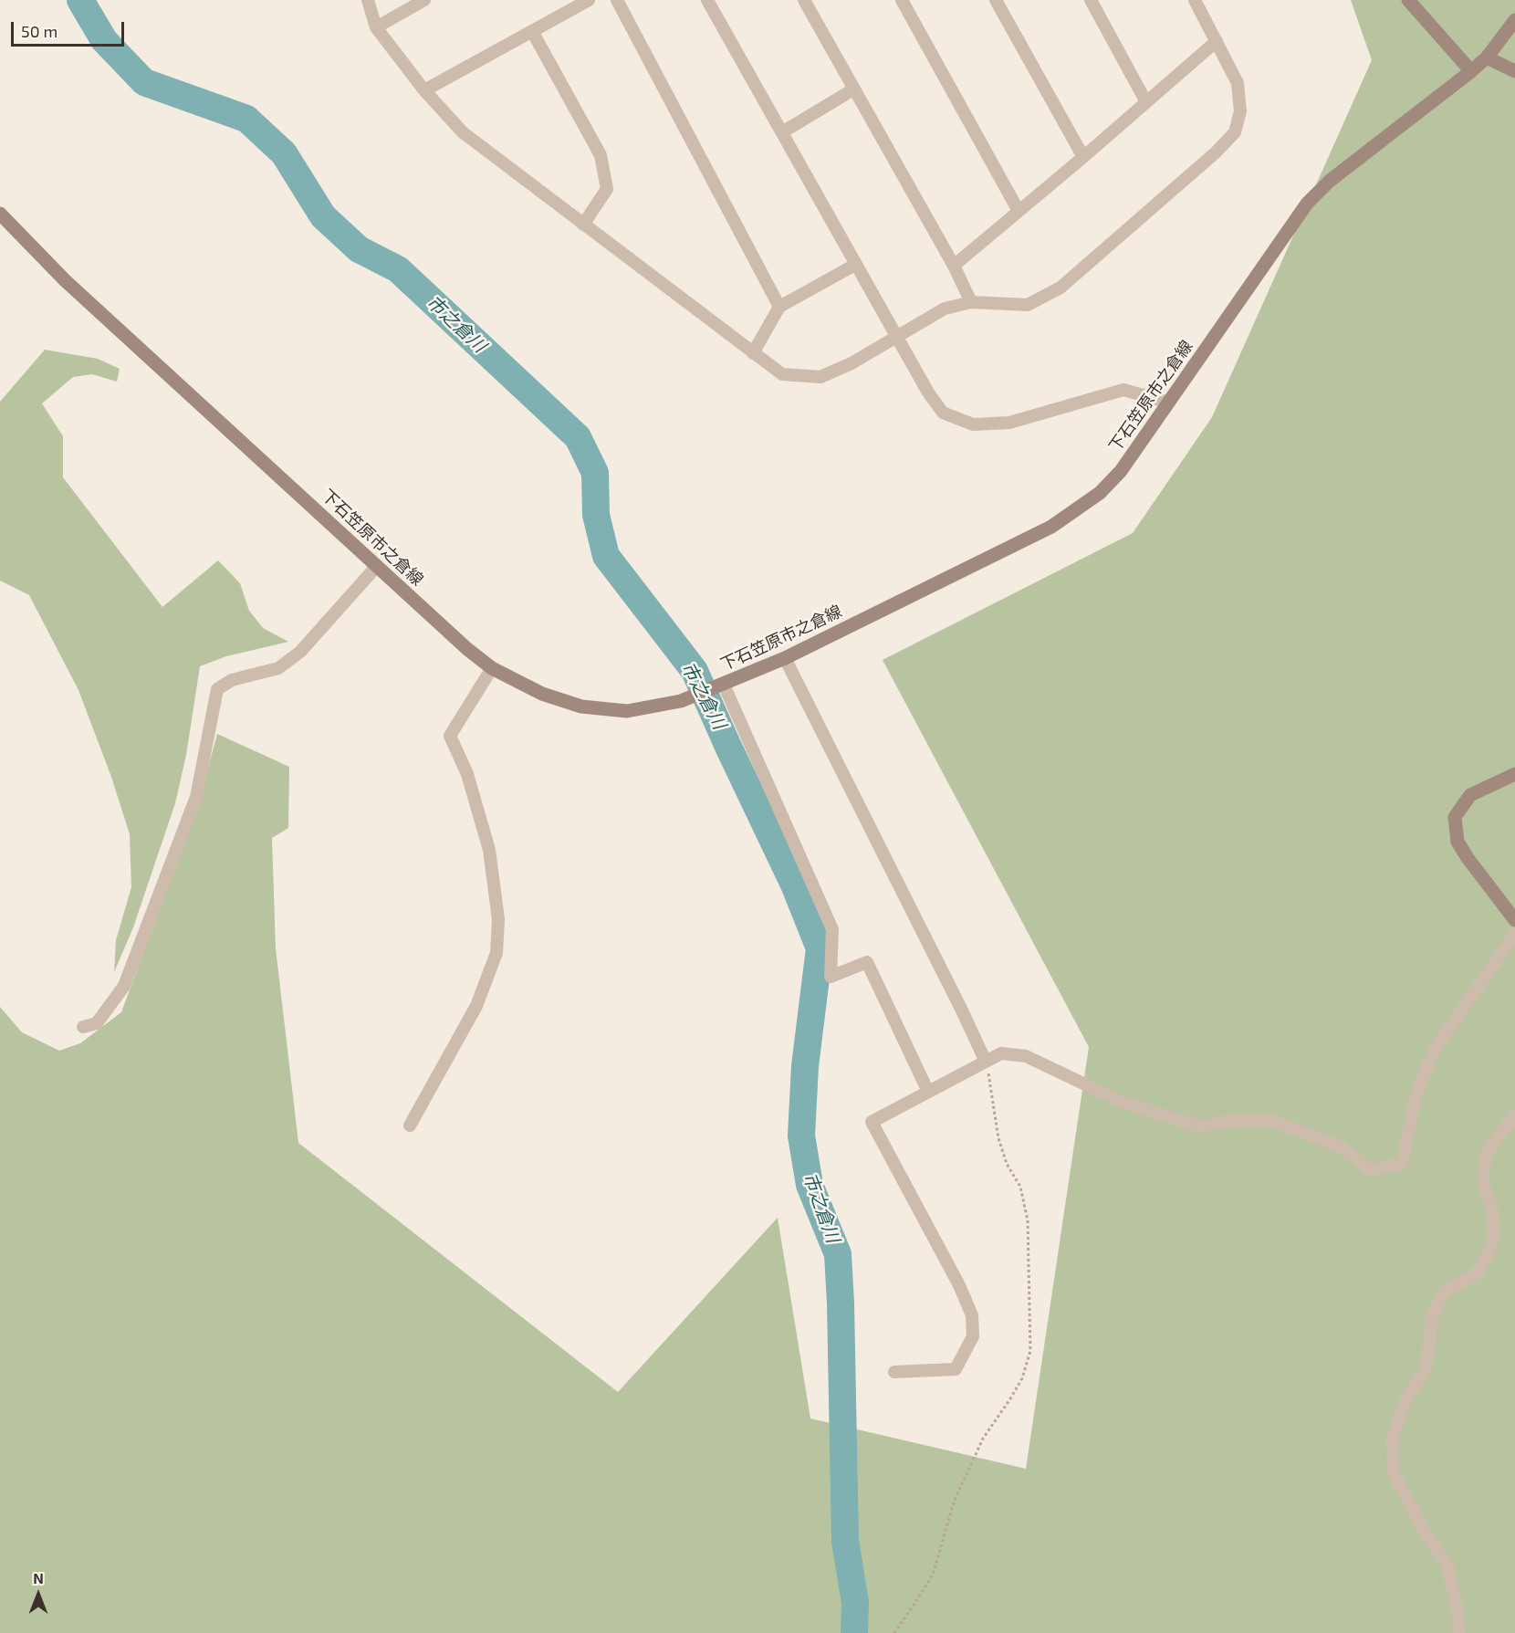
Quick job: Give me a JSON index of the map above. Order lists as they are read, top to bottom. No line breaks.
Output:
{"streets":{"main road":["下石笠原市之倉線"]},"water":["市之倉川"],"scale_bar":"50 m","north":"top"}
